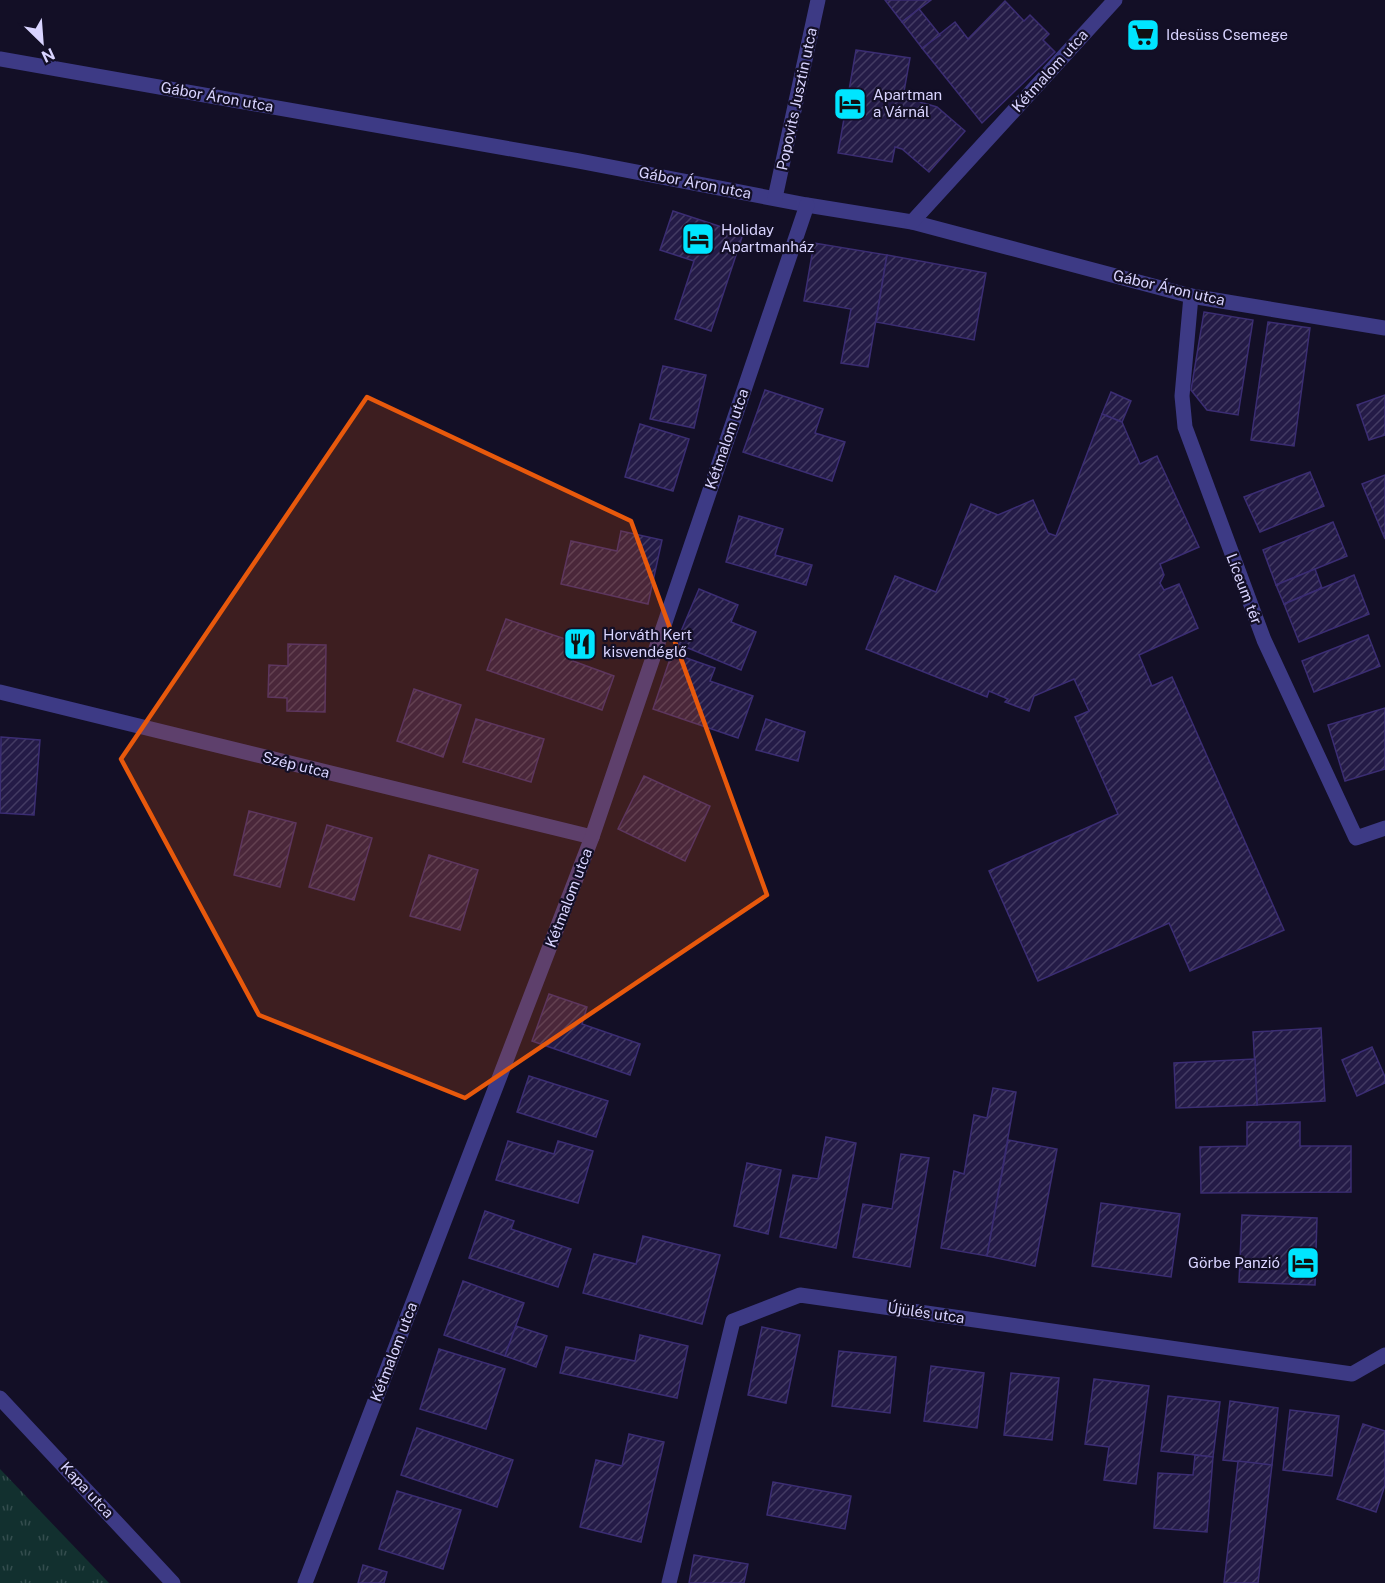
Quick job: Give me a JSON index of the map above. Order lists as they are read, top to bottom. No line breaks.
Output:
{"streets":{"street":["Kétmalom utca","Gábor Áron utca","Popovits Jusztin utca","Líceum tér","Szép utca","Újülés utca","Kapa utca"]},"crossings":[["Kétmalom utca","Gábor Áron utca"],["Kétmalom utca","Szép utca"],["Gábor Áron utca","Popovits Jusztin utca"],["Gábor Áron utca","Líceum tér"]],"places":{"supermarket":["Idesüss Csemege"],"hotel":["Apartman a Várnál","Holiday Apartmanház","Görbe Panzió"],"restaurant":["Horváth Kert kisvendéglő"]},"north":"bottom right"}
